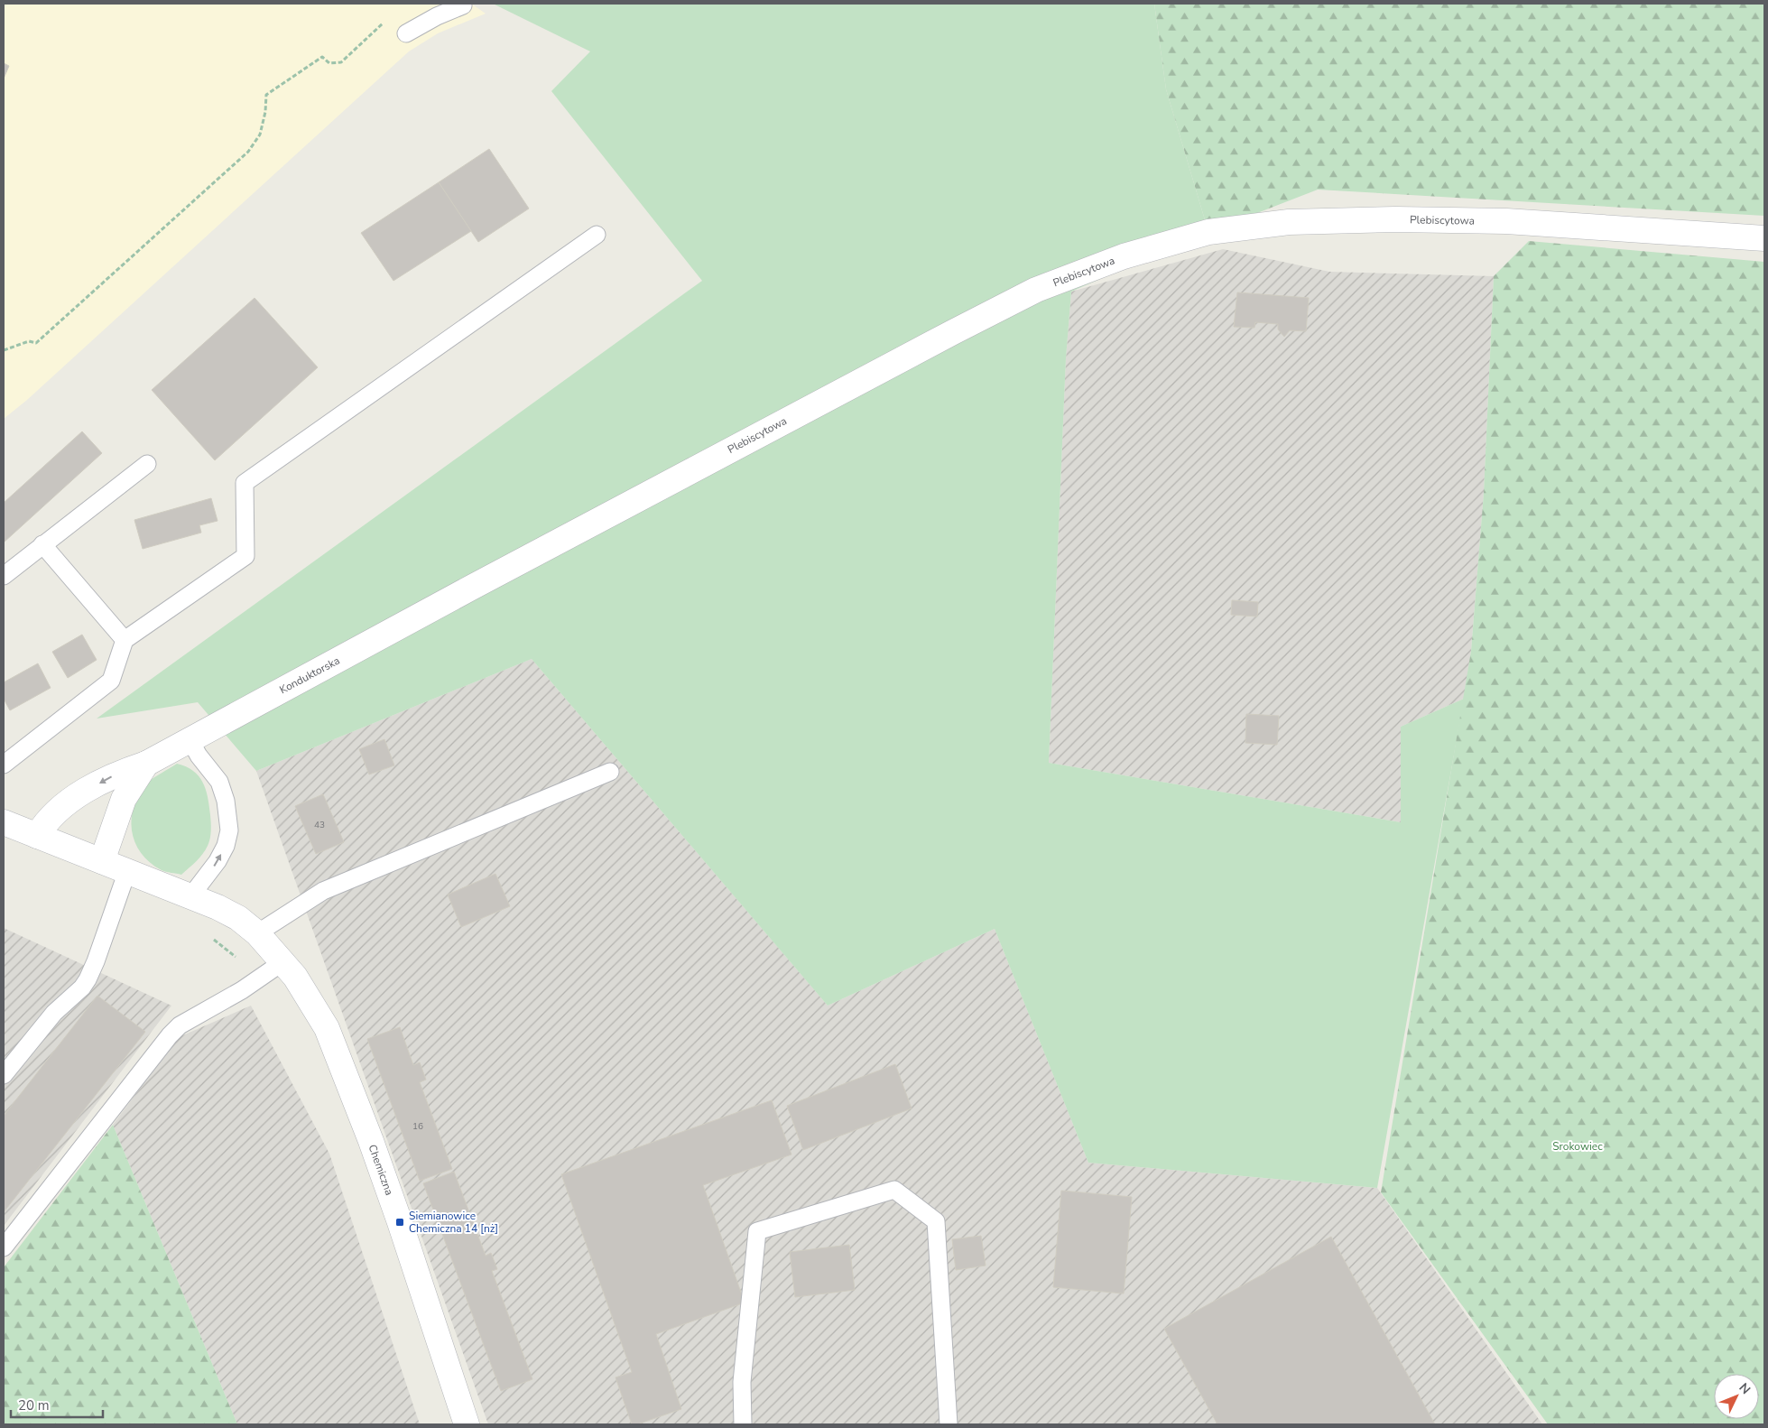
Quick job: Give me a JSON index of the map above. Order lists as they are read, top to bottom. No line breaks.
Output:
{"streets":{"street":["Plebiscytowa","Konduktorska","Chemiczna"]},"crossings":[["Plebiscytowa","Konduktorska"]],"parks":["Srokowiec"],"places":{"transit":["Siemianowice Chemiczna 14 [nż]"]},"house_numbers":["43","16"],"scale_bar":"20 m","north":"top right"}
